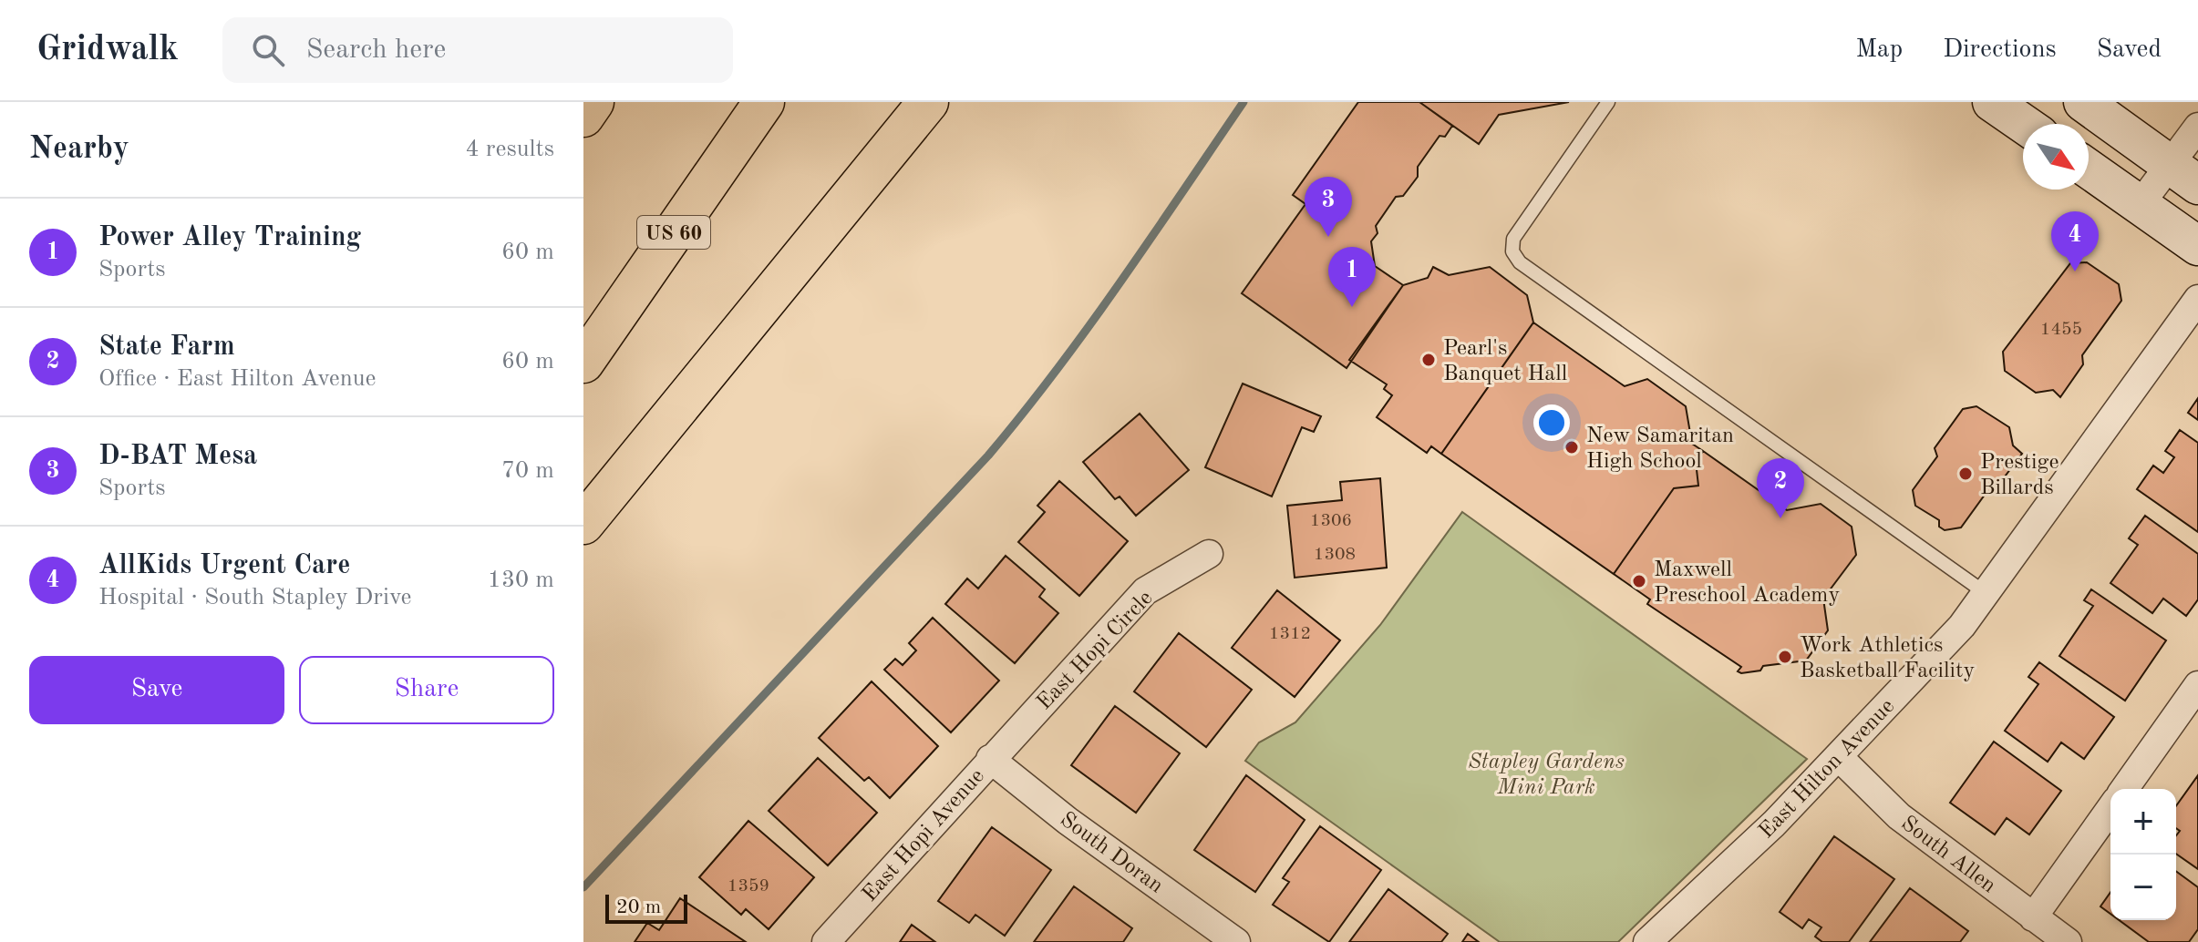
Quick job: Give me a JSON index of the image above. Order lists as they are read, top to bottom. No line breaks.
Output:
{"streets":{"highway":["US 60"],"street":["East Hopi Circle","East Hilton Avenue","East Hopi Avenue","South Doran","South Allen"]},"crossings":[["East Hopi Circle","East Hopi Avenue"],["East Hopi Circle","South Doran"],["East Hilton Avenue","South Allen"],["East Hopi Avenue","South Doran"]],"parks":["Stapley Gardens Mini Park"],"places":["Pearl's Banquet Hall","New Samaritan High School","Prestige Billards","Maxwell Preschool Academy","Work Athletics Basketball Facility"],"house_numbers":["1455","1306","1308","1312","1359"],"scale_bar":"20 m","north":"bottom right","page":{"header":"Gridwalk","search":"Search here","nav":["Map","Directions","Saved"],"heading":["Nearby","4 results"],"pins":["3","4","1","2"],"list":[{"mark":"1","name":"Power Alley Training","note":"Sports","value":"60 m"},{"mark":"2","name":"State Farm","note":"Office · East Hilton Avenue","value":"60 m"},{"mark":"3","name":"D-BAT Mesa","note":"Sports","value":"70 m"},{"mark":"4","name":"AllKids Urgent Care","note":"Hospital · South Stapley Drive","value":"130 m"}],"buttons":["Save","Share"],"map_buttons":["+","−"],"scale":"20 m"}}
